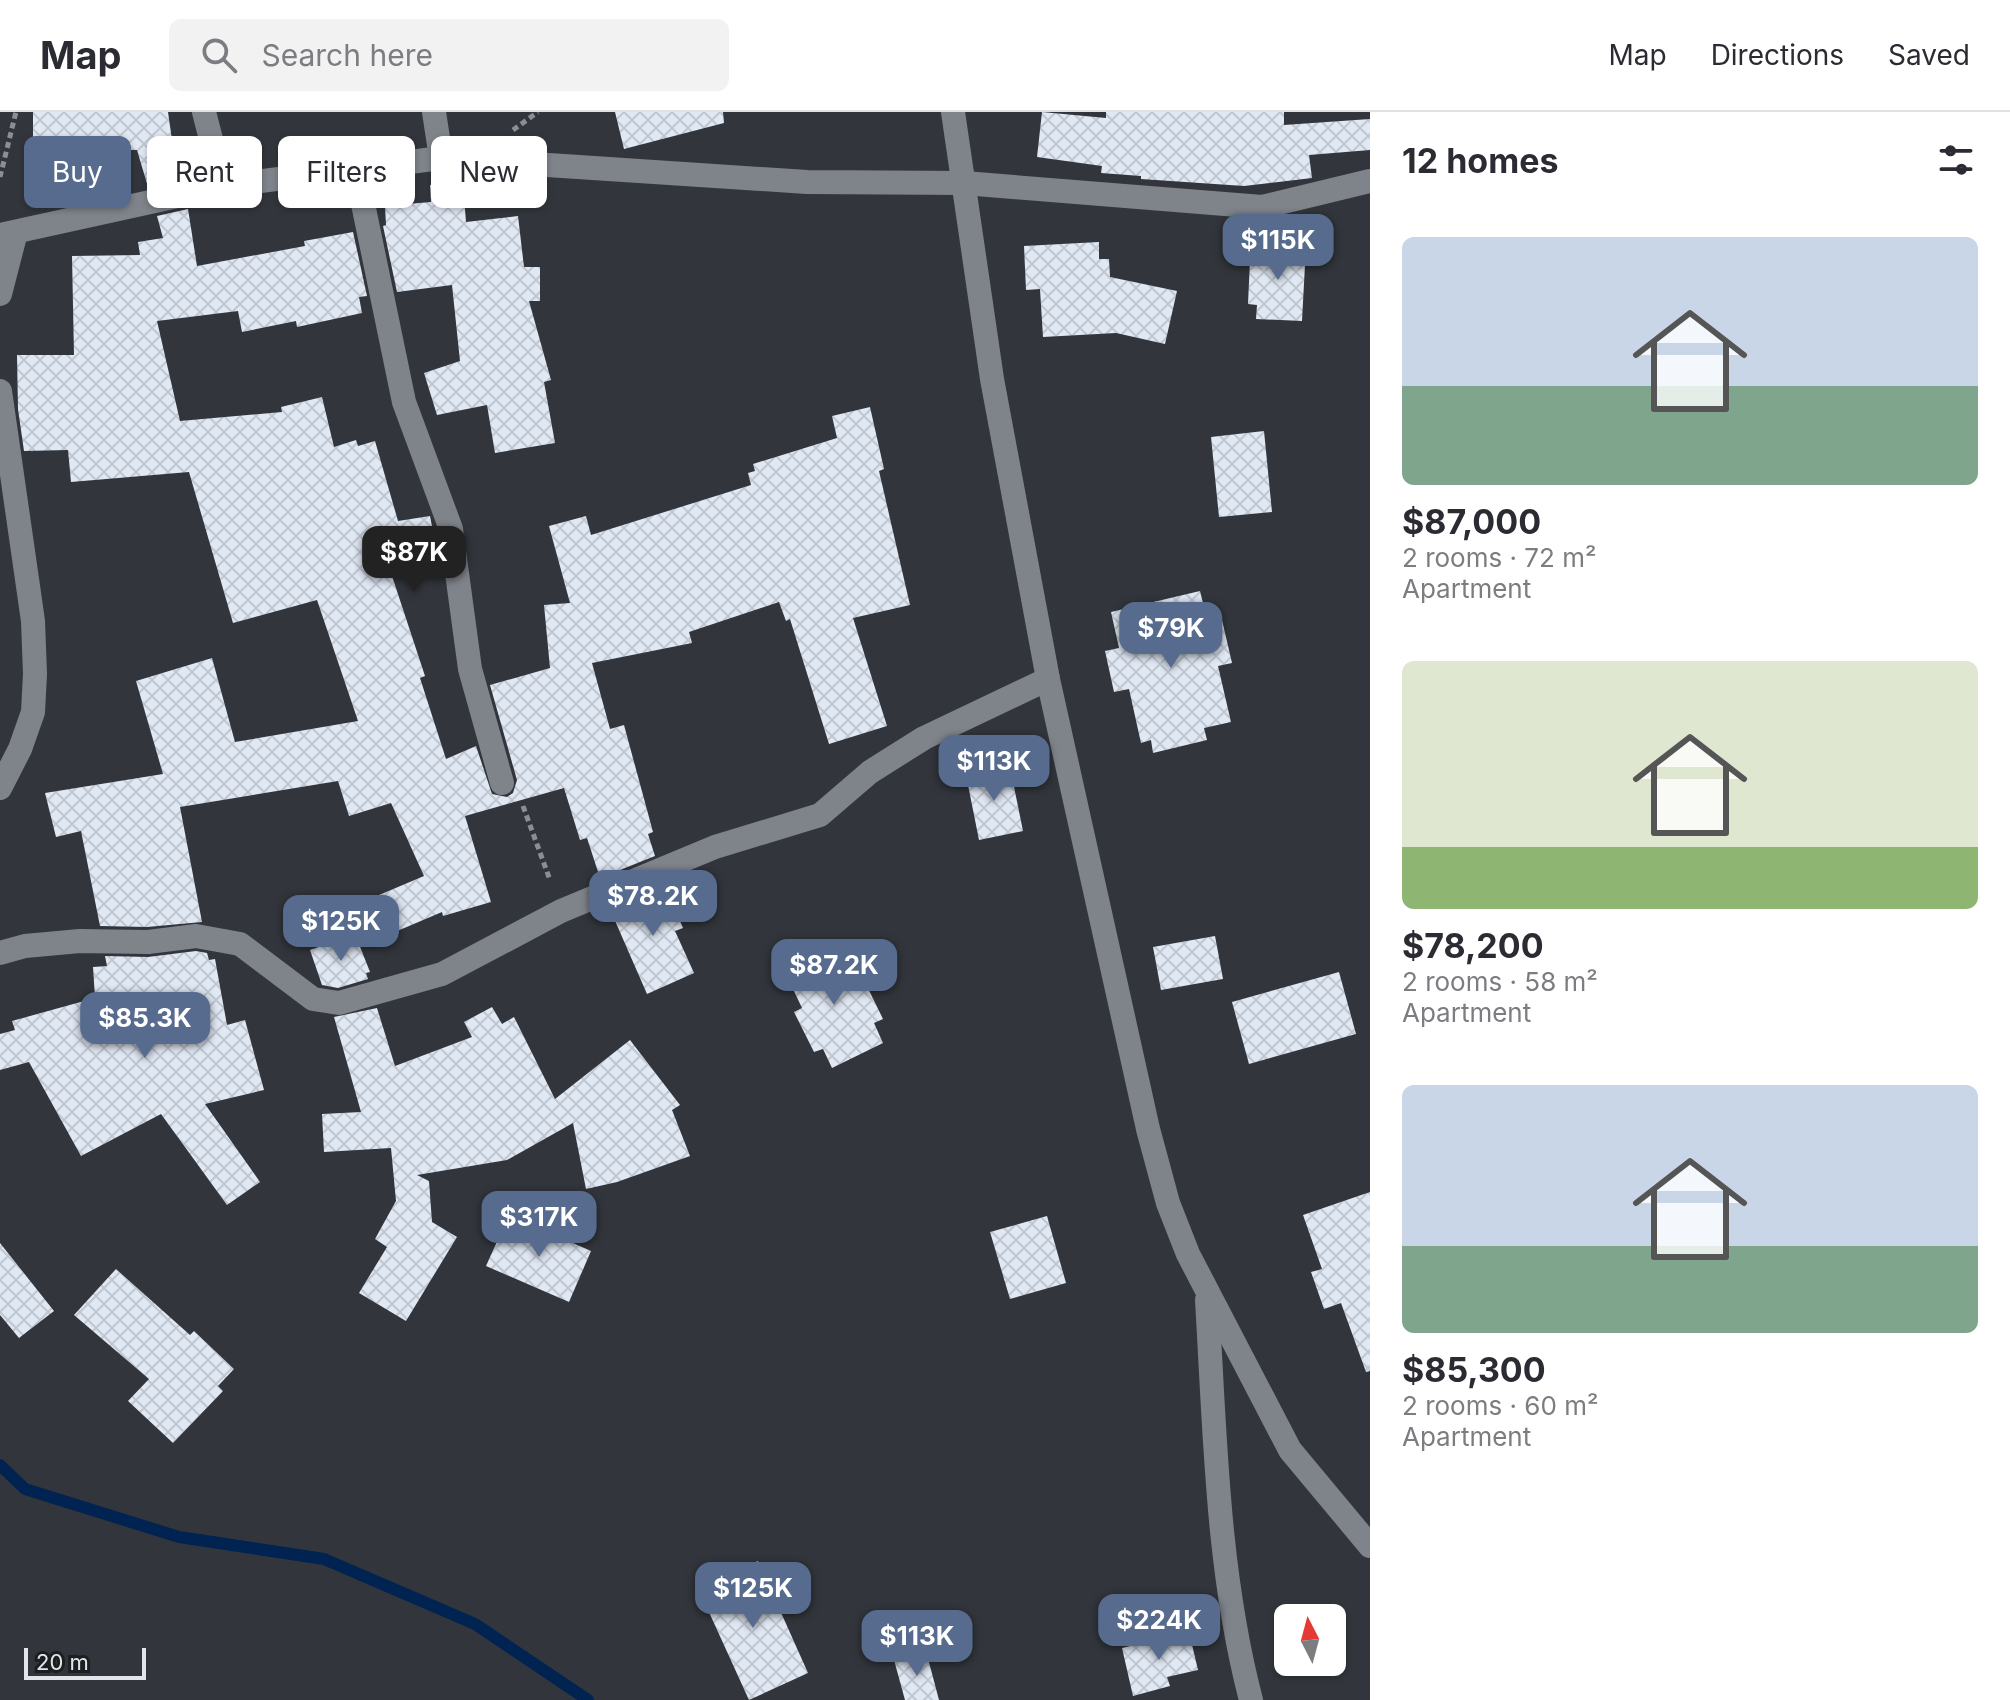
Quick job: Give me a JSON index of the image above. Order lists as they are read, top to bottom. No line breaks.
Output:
{"scale_bar":"20 m","north":"top","page":{"header":"Map","search":"Search here","nav":["Map","Directions","Saved"],"heading":"12 homes","chip":["Buy","Rent","Filters","New"],"list":[{"name":"$87,000","note":"2 rooms · 72 m² · Apartment"},{"name":"$78,200","note":"2 rooms · 58 m² · Apartment"},{"name":"$85,300","note":"2 rooms · 60 m² · Apartment"}],"price":["$115K","$87K","$79K","$113K","$78.2K","$125K","$87.2K","$85.3K","$317K","$125K","$224K","$113K"],"scale":"20 m"}}
